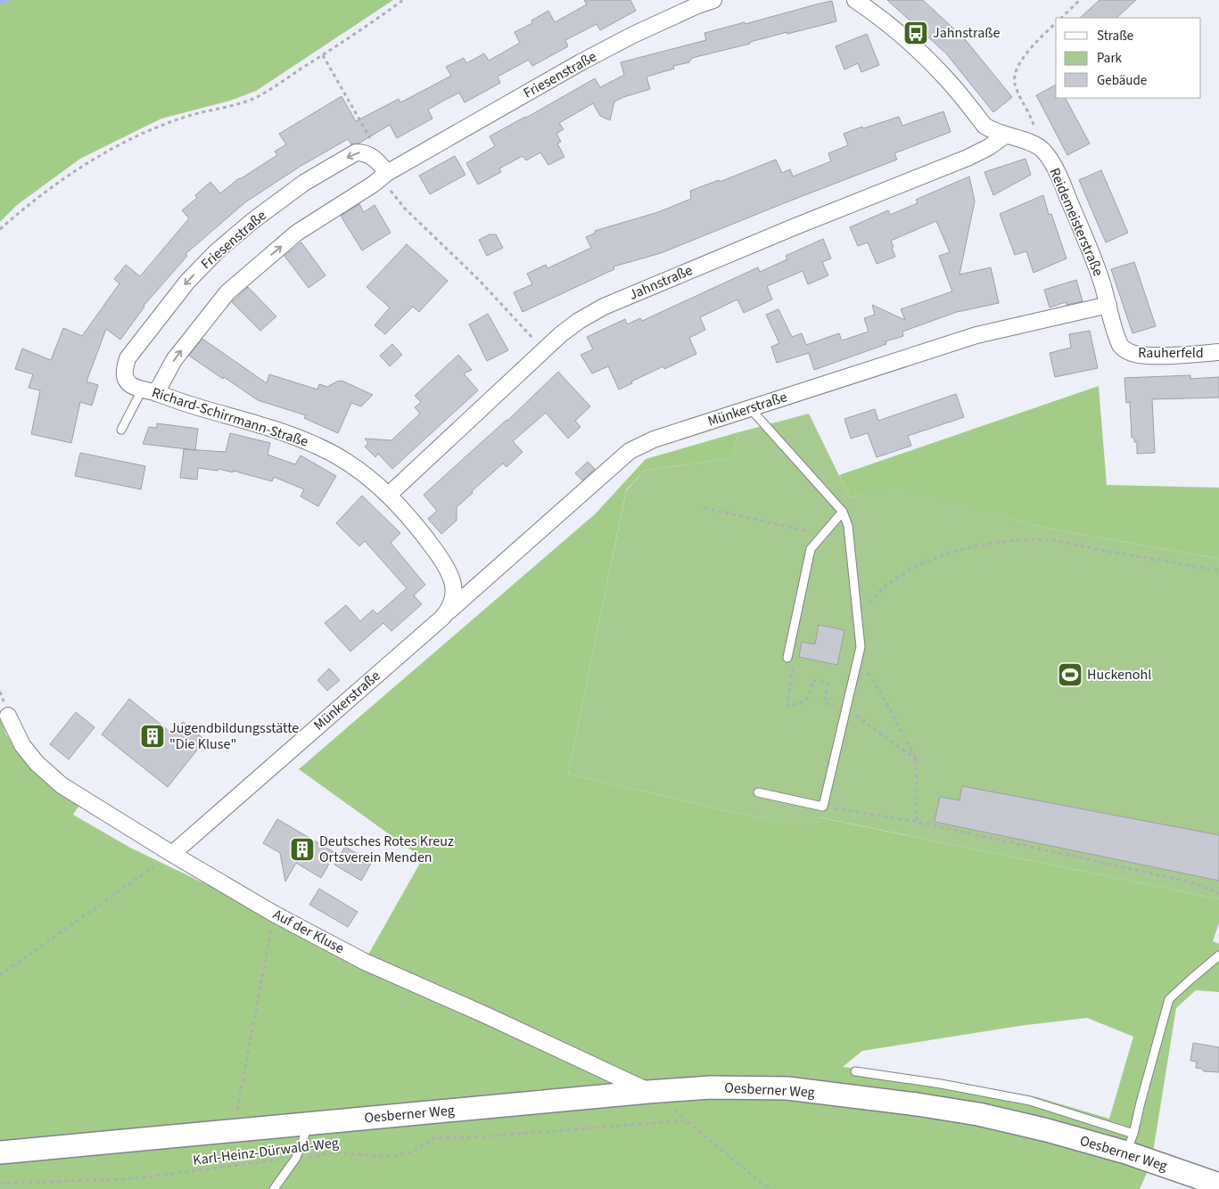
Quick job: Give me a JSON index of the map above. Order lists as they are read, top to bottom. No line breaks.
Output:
{"streets":{"street":["Friesenstraße","Reidemeisterstraße","Jahnstraße","Rauherfeld","Münkerstraße","Richard-Schirrmann-Straße","Auf der Kluse","Oesberner Weg"],"path":["Karl-Heinz-Dürwald-Weg"]},"crossings":[["Friesenstraße","Richard-Schirrmann-Straße"],["Reidemeisterstraße","Jahnstraße"],["Reidemeisterstraße","Rauherfeld"],["Reidemeisterstraße","Münkerstraße"],["Jahnstraße","Richard-Schirrmann-Straße"],["Münkerstraße","Richard-Schirrmann-Straße"],["Münkerstraße","Auf der Kluse"],["Auf der Kluse","Oesberner Weg"]],"places":{"bus stop":["Jahnstraße"],"sports":["Huckenohl"],"building":["Jugendbildungsstätte \"Die Kluse\"","Deutsches Rotes Kreuz Ortsverein Menden"]},"legend":["Straße","Park","Gebäude"]}
